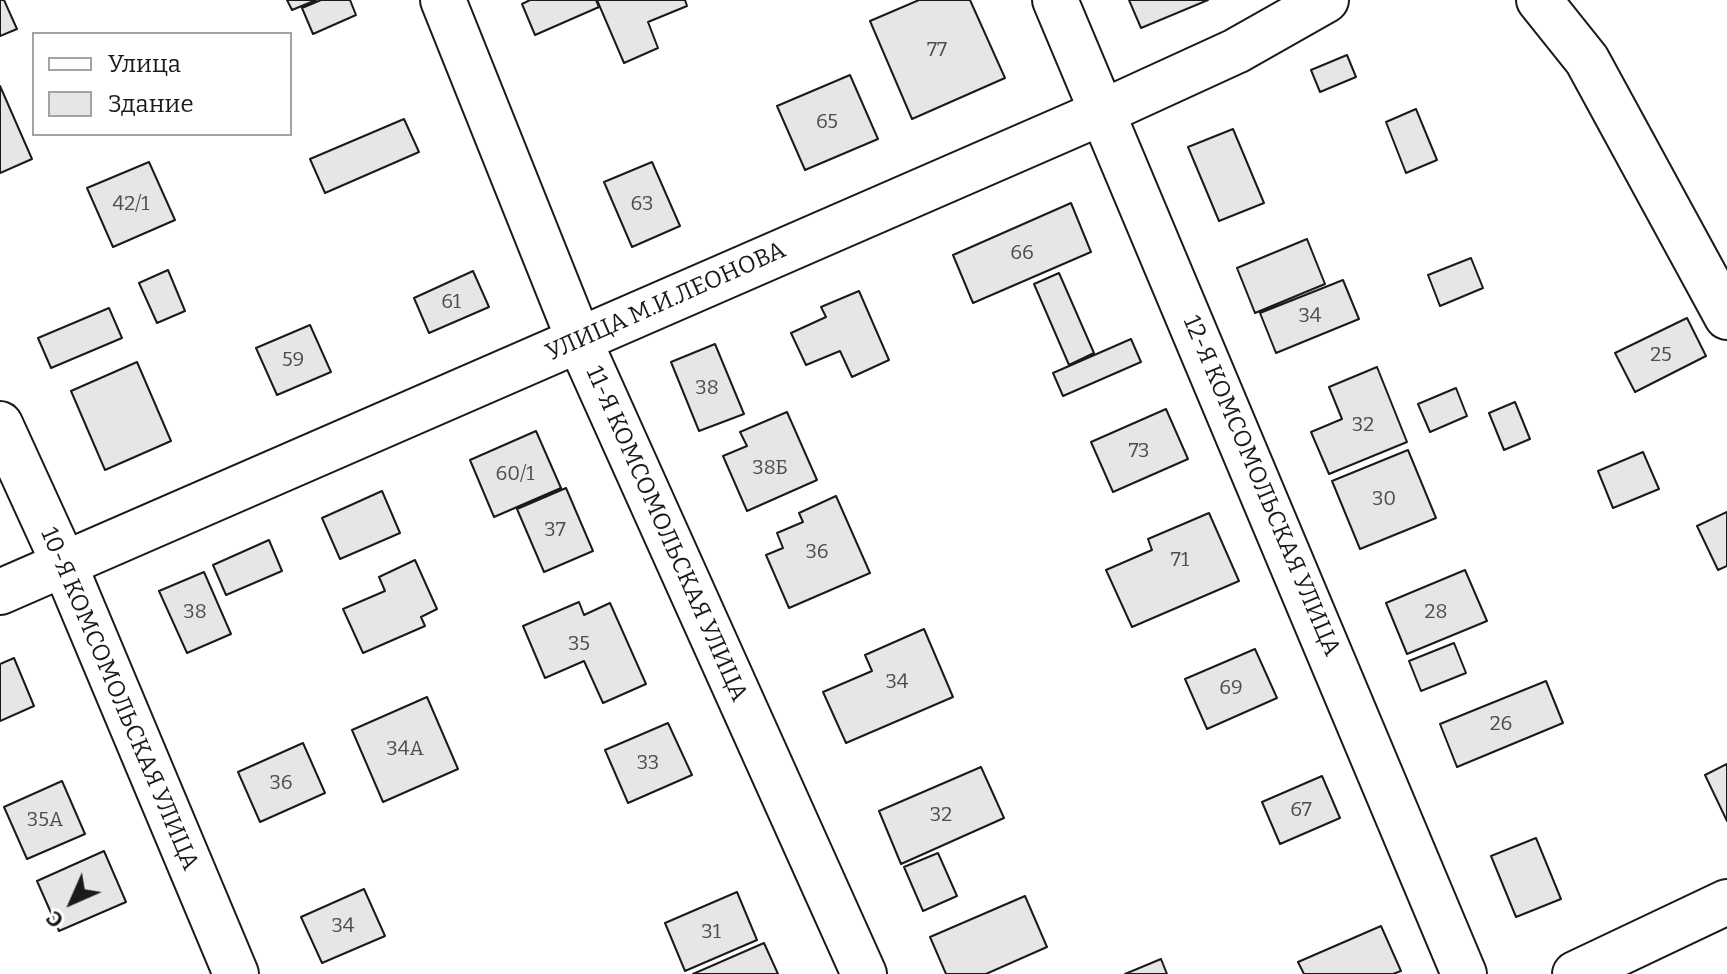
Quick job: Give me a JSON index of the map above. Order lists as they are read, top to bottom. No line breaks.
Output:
{"streets":{"street":["УЛИЦА М.И.ЛЕОНОВА","12-Я КОМСОМОЛЬСКАЯ УЛИЦА","11-Я КОМСОМОЛЬСКАЯ УЛИЦА","10-Я КОМСОМОЛЬСКАЯ УЛИЦА"]},"crossings":[["УЛИЦА М.И.ЛЕОНОВА","12-Я КОМСОМОЛЬСКАЯ УЛИЦА"],["УЛИЦА М.И.ЛЕОНОВА","11-Я КОМСОМОЛЬСКАЯ УЛИЦА"],["УЛИЦА М.И.ЛЕОНОВА","10-Я КОМСОМОЛЬСКАЯ УЛИЦА"]],"house_numbers":["77","65","42/1","63","66","61","34","25","59","38","32","73","38Б","60/1","30","37","36","71","38","28","35","34","69","26","34А","33","36","67","32","35А","34","31"],"legend":["Улица","Здание"],"north":"bottom left"}
